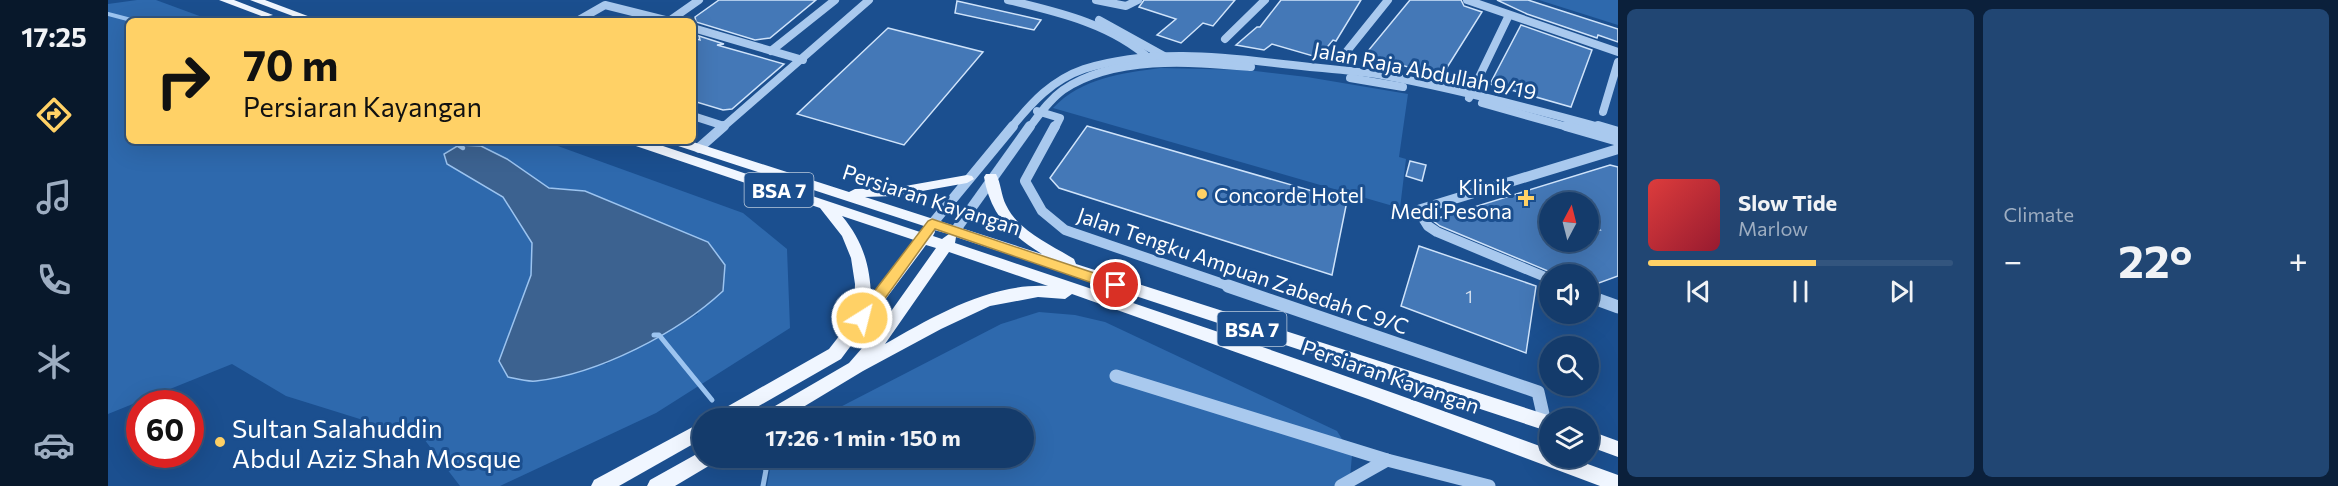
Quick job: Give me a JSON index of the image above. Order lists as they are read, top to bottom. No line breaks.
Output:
{"streets":{"main road":["BSA 7","Persiaran Kayangan"],"street":["Jalan Raja Abdullah 9/19","Jalan Tengku Ampuan Zabedah C 9/C"]},"crossings":[["Jalan Raja Abdullah 9/19","Persiaran Kayangan"],["Jalan Raja Abdullah 9/19","Jalan Tengku Ampuan Zabedah C 9/C"]],"places":{"other":["Concorde Hotel","Sultan Salahuddin Abdul Aziz Shah Mosque"],"health":["Klinik Medi Pesona"]},"house_numbers":["1"],"north":"top","page":{"tabs":"17:25","tile":"Climate","turn":["70 m","Persiaran Kayangan"],"song":["Slow Tide","Marlow"],"heat":["−","22°","+"],"limit":"60","trip":"17:26 · 1 min · 150 m"}}
